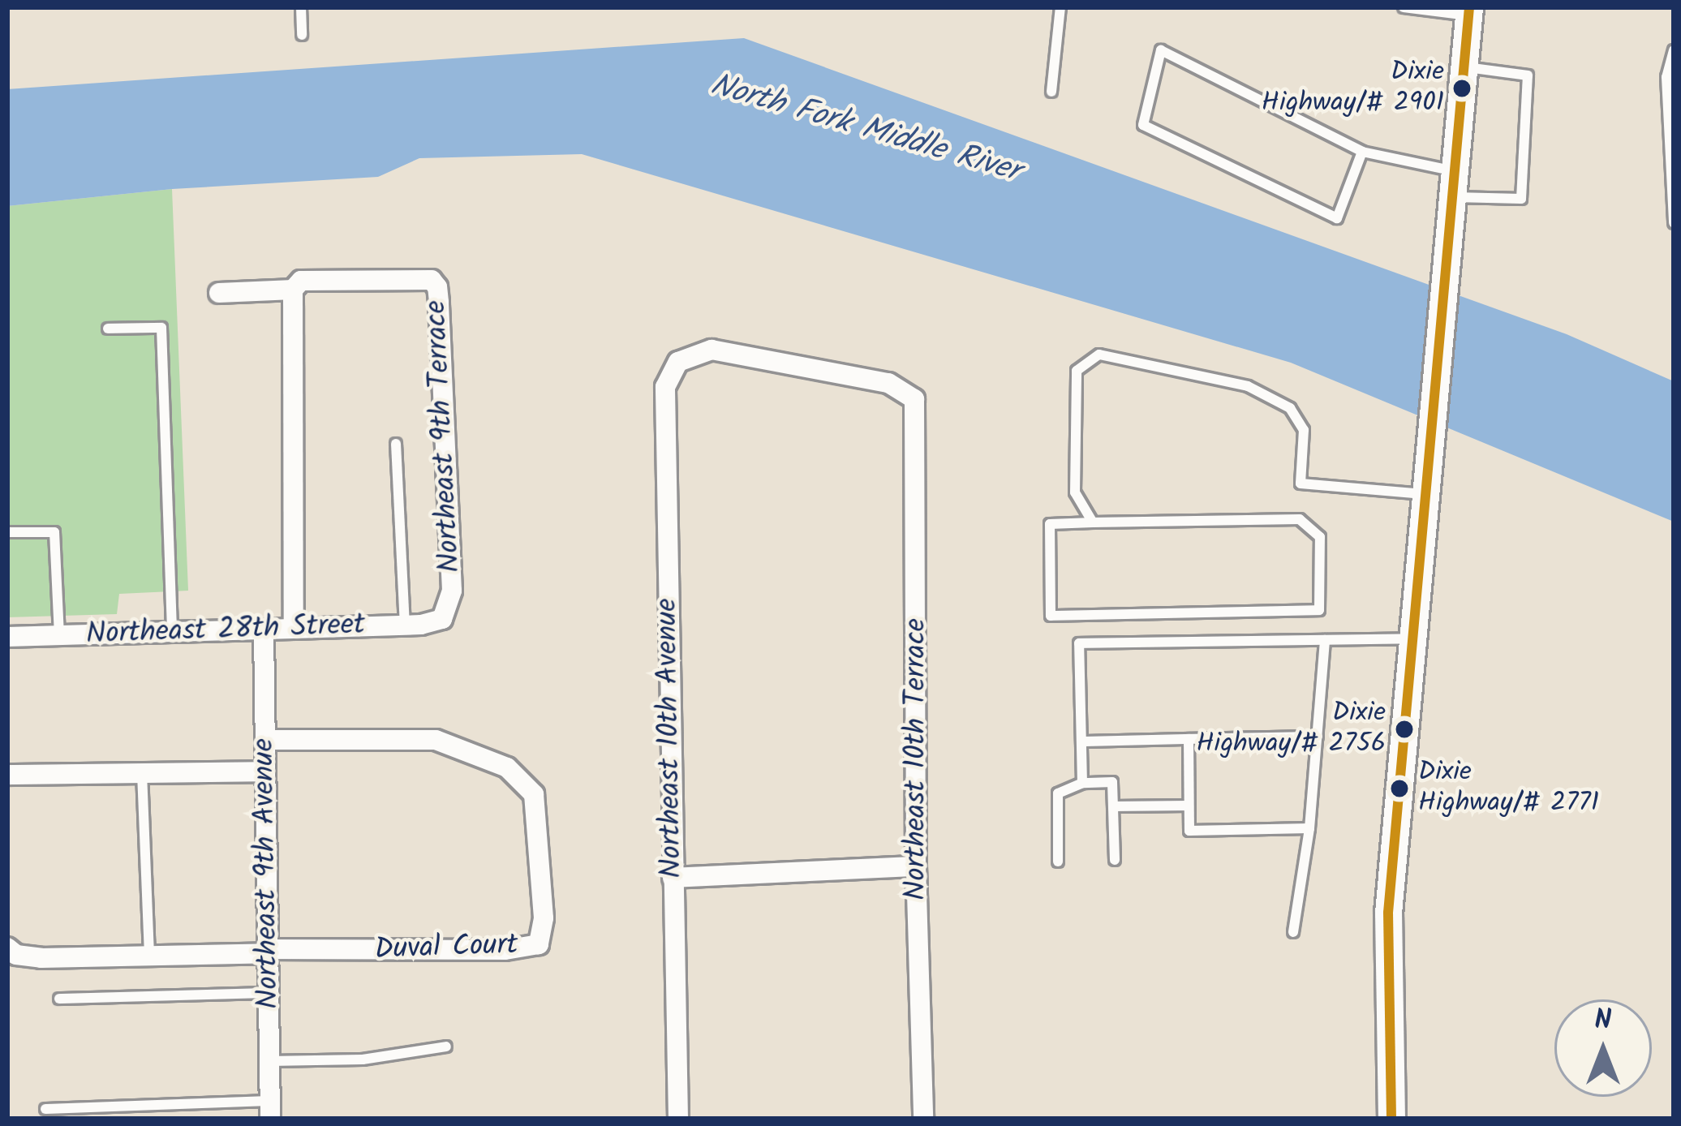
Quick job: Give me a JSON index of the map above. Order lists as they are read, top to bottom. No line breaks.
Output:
{"streets":{"street":["Northeast 9th Terrace","Northeast 28th Street","Northeast 10th Avenue","Northeast 10th Terrace","Northeast 9th Avenue","Duval Court"]},"crossings":[["Northeast 9th Terrace","Northeast 28th Street"],["Northeast 28th Street","Northeast 9th Avenue"],["Northeast 10th Avenue","Northeast 10th Terrace"],["Northeast 9th Avenue","Duval Court"]],"water":["North Fork Middle River"],"places":["Dixie Highway/# 2901","Dixie Highway/# 2756","Dixie Highway/# 2771"],"north":"top"}
